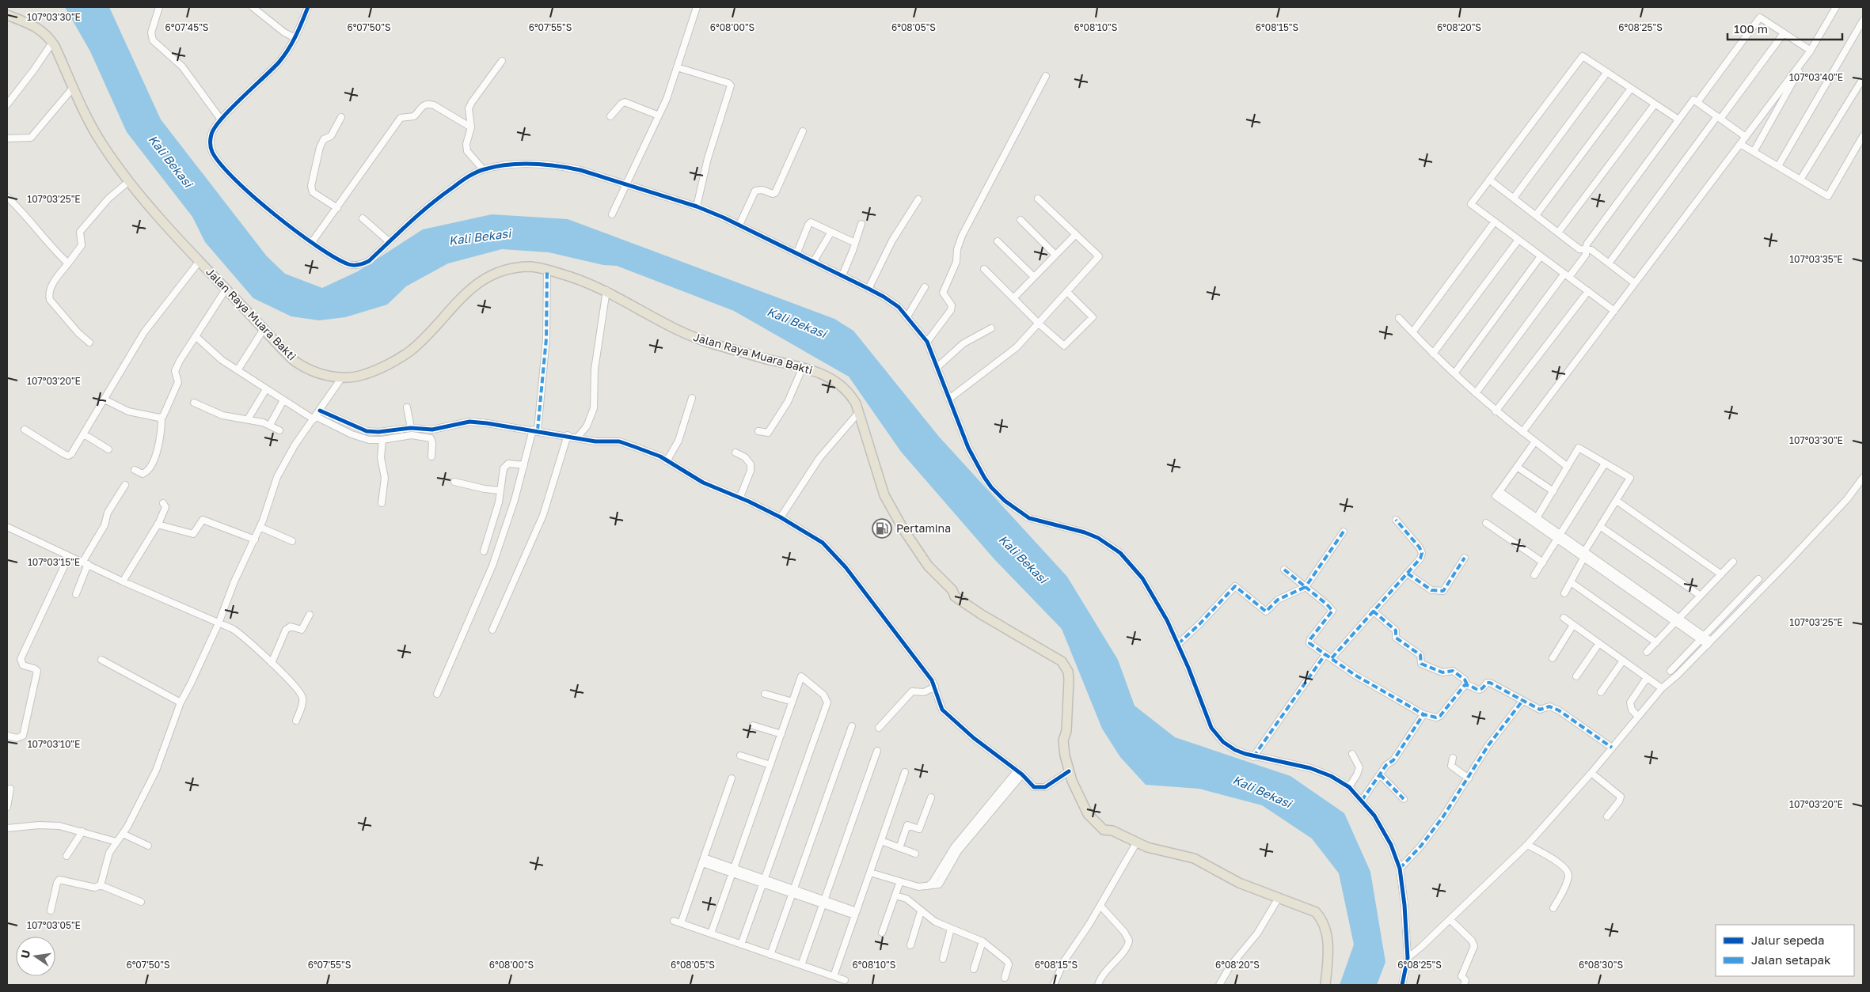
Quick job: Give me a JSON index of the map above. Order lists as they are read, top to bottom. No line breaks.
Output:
{"streets":{"main road":["Jalan Raya Muara Bakti"]},"water":["Kali Bekasi"],"places":{"fuel station":["Pertamina"]},"legend":["Jalur sepeda","Jalan setapak"],"scale_bar":"100 m","north":"left","coordinates":["107°03'30\"E","6°07'45\"S","6°07'50\"S","6°07'55\"S","6°08'00\"S","6°08'05\"S","6°08'10\"S","6°08'15\"S","6°08'20\"S","6°08'25\"S","107°03'40\"E","107°03'25\"E","107°03'35\"E","107°03'20\"E","107°03'15\"E","107°03'10\"E","107°03'05\"E","6°08'30\"S"]}
